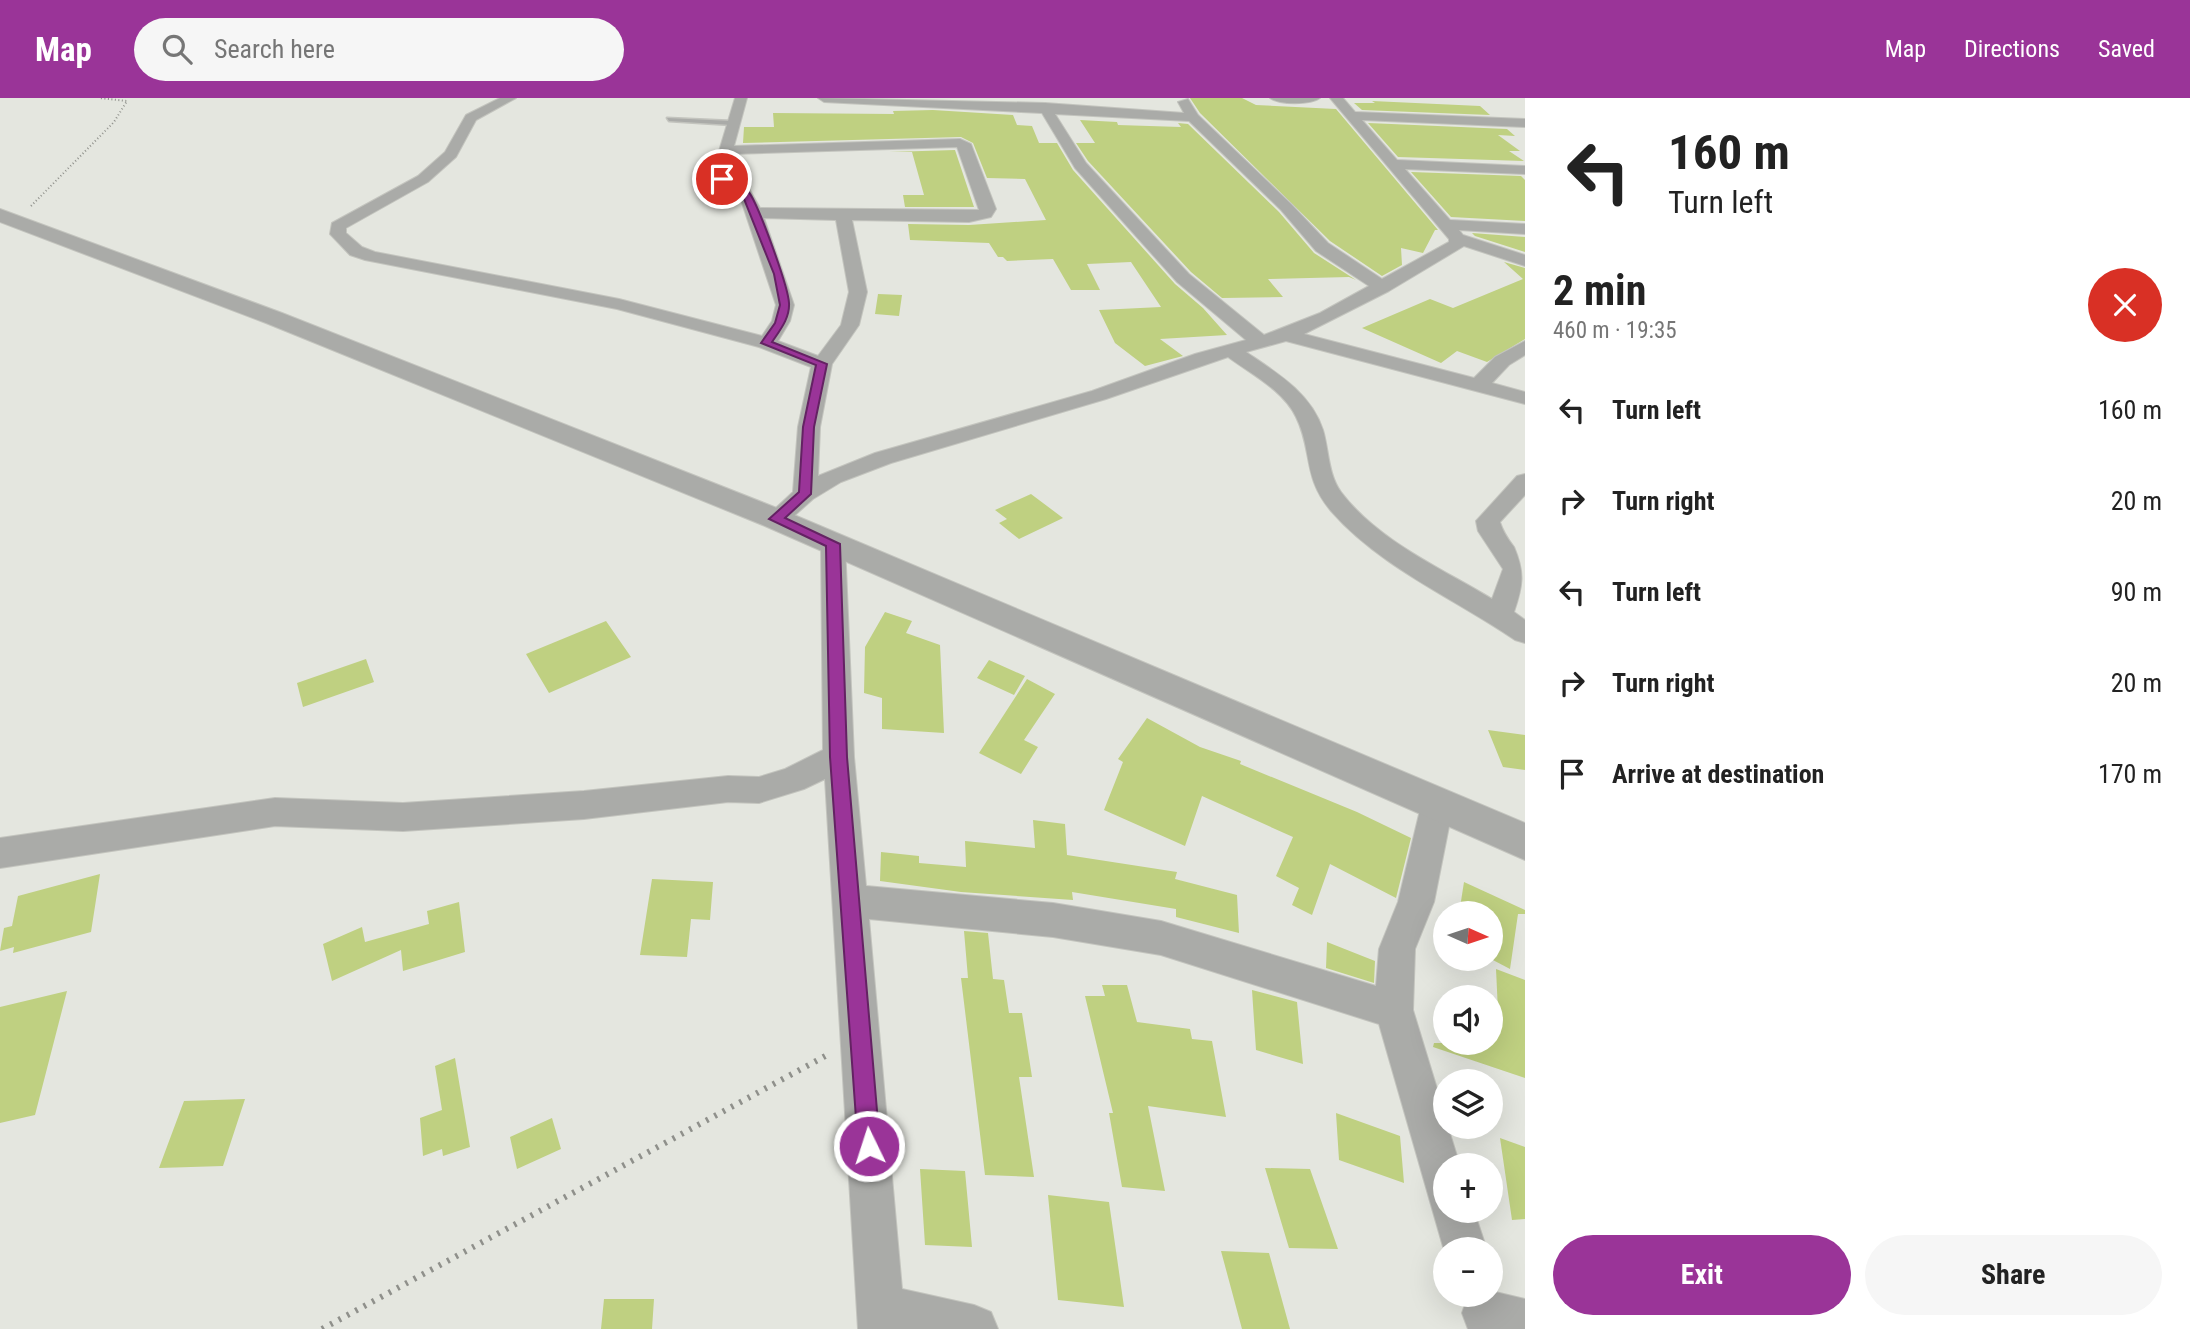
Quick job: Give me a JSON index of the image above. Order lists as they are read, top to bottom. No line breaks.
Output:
{"north":"right","page":{"header":"Map","search":"Search here","nav":["Map","Directions","Saved"],"turn":["160 m","Turn left"],"heading":["2 min","460 m · 19:35"],"list":[{"name":"Turn left","value":"160 m"},{"name":"Turn right","value":"20 m"},{"name":"Turn left","value":"90 m"},{"name":"Turn right","value":"20 m"},{"name":"Arrive at destination","value":"170 m"}],"map_buttons":["+","−"],"buttons":["Exit","Share"]}}
